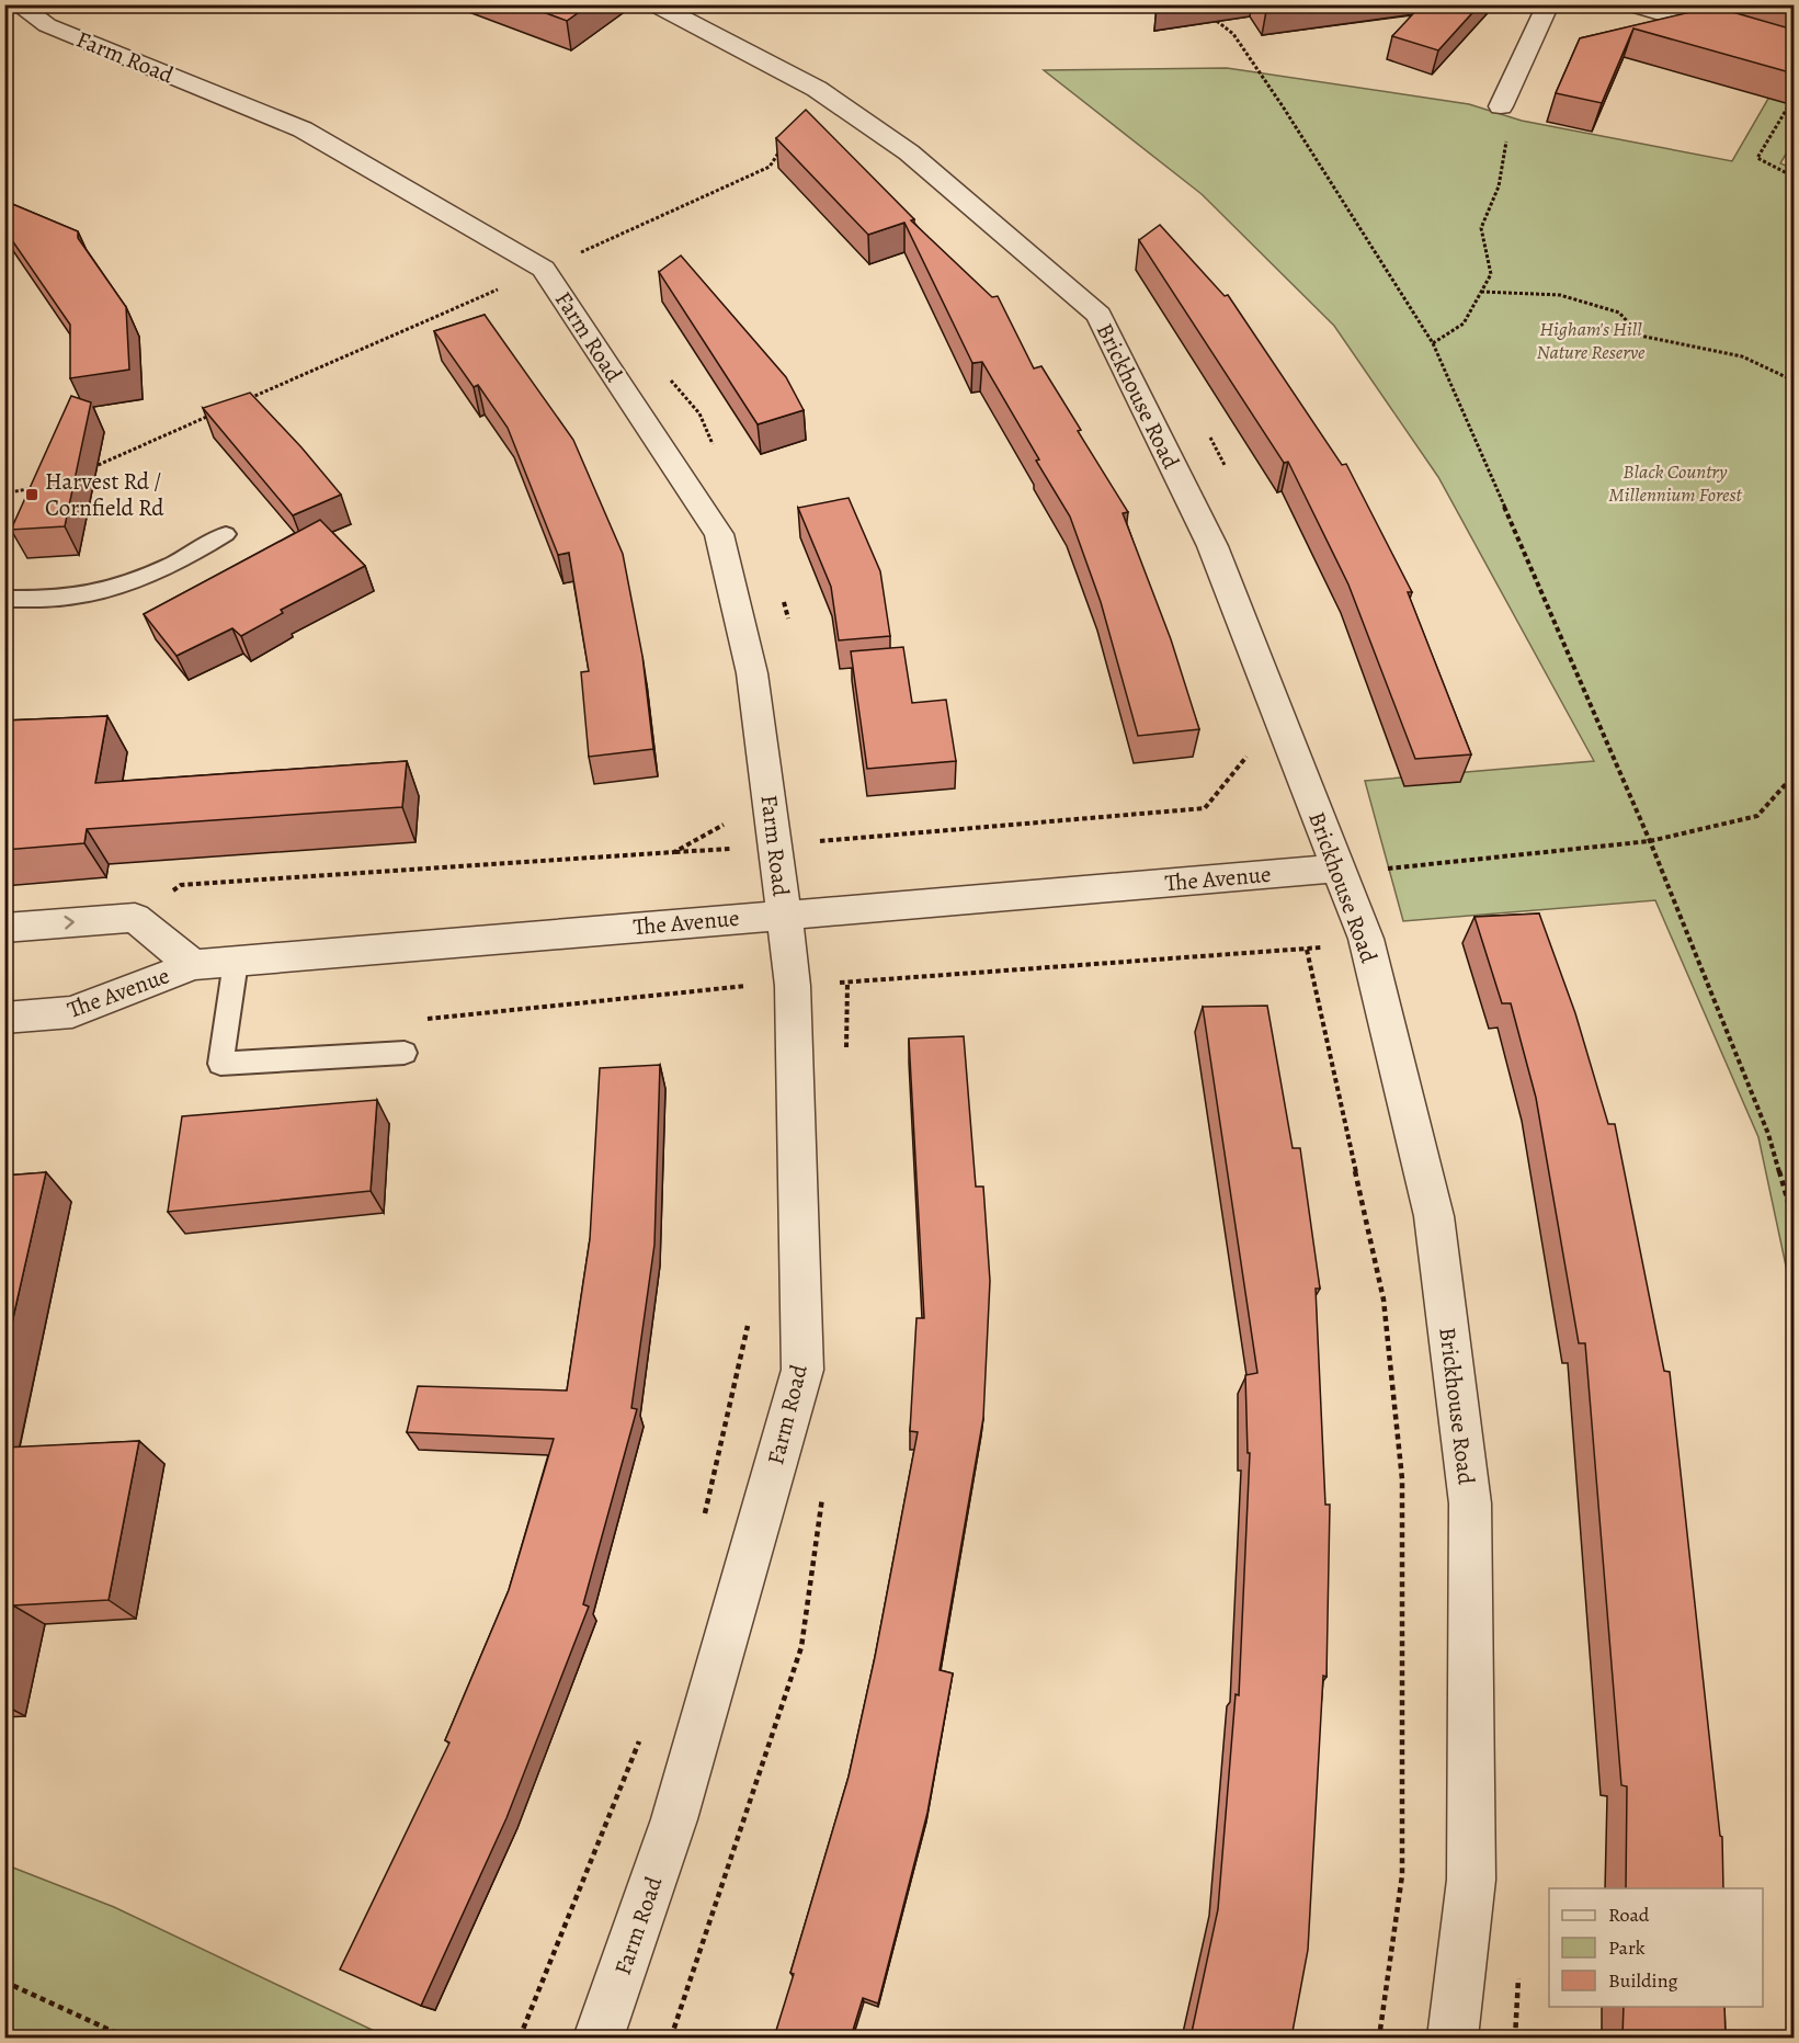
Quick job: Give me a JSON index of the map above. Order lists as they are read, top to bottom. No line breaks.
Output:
{"streets":{"street":["Farm Road","Brickhouse Road","The Avenue"]},"crossings":[["Farm Road","The Avenue"],["Brickhouse Road","The Avenue"]],"parks":["Higham's Hill Nature Reserve","Black Country Millennium Forest"],"places":{"transit":["Harvest Rd / Cornfield Rd"]},"legend":["Road","Park","Building"]}
